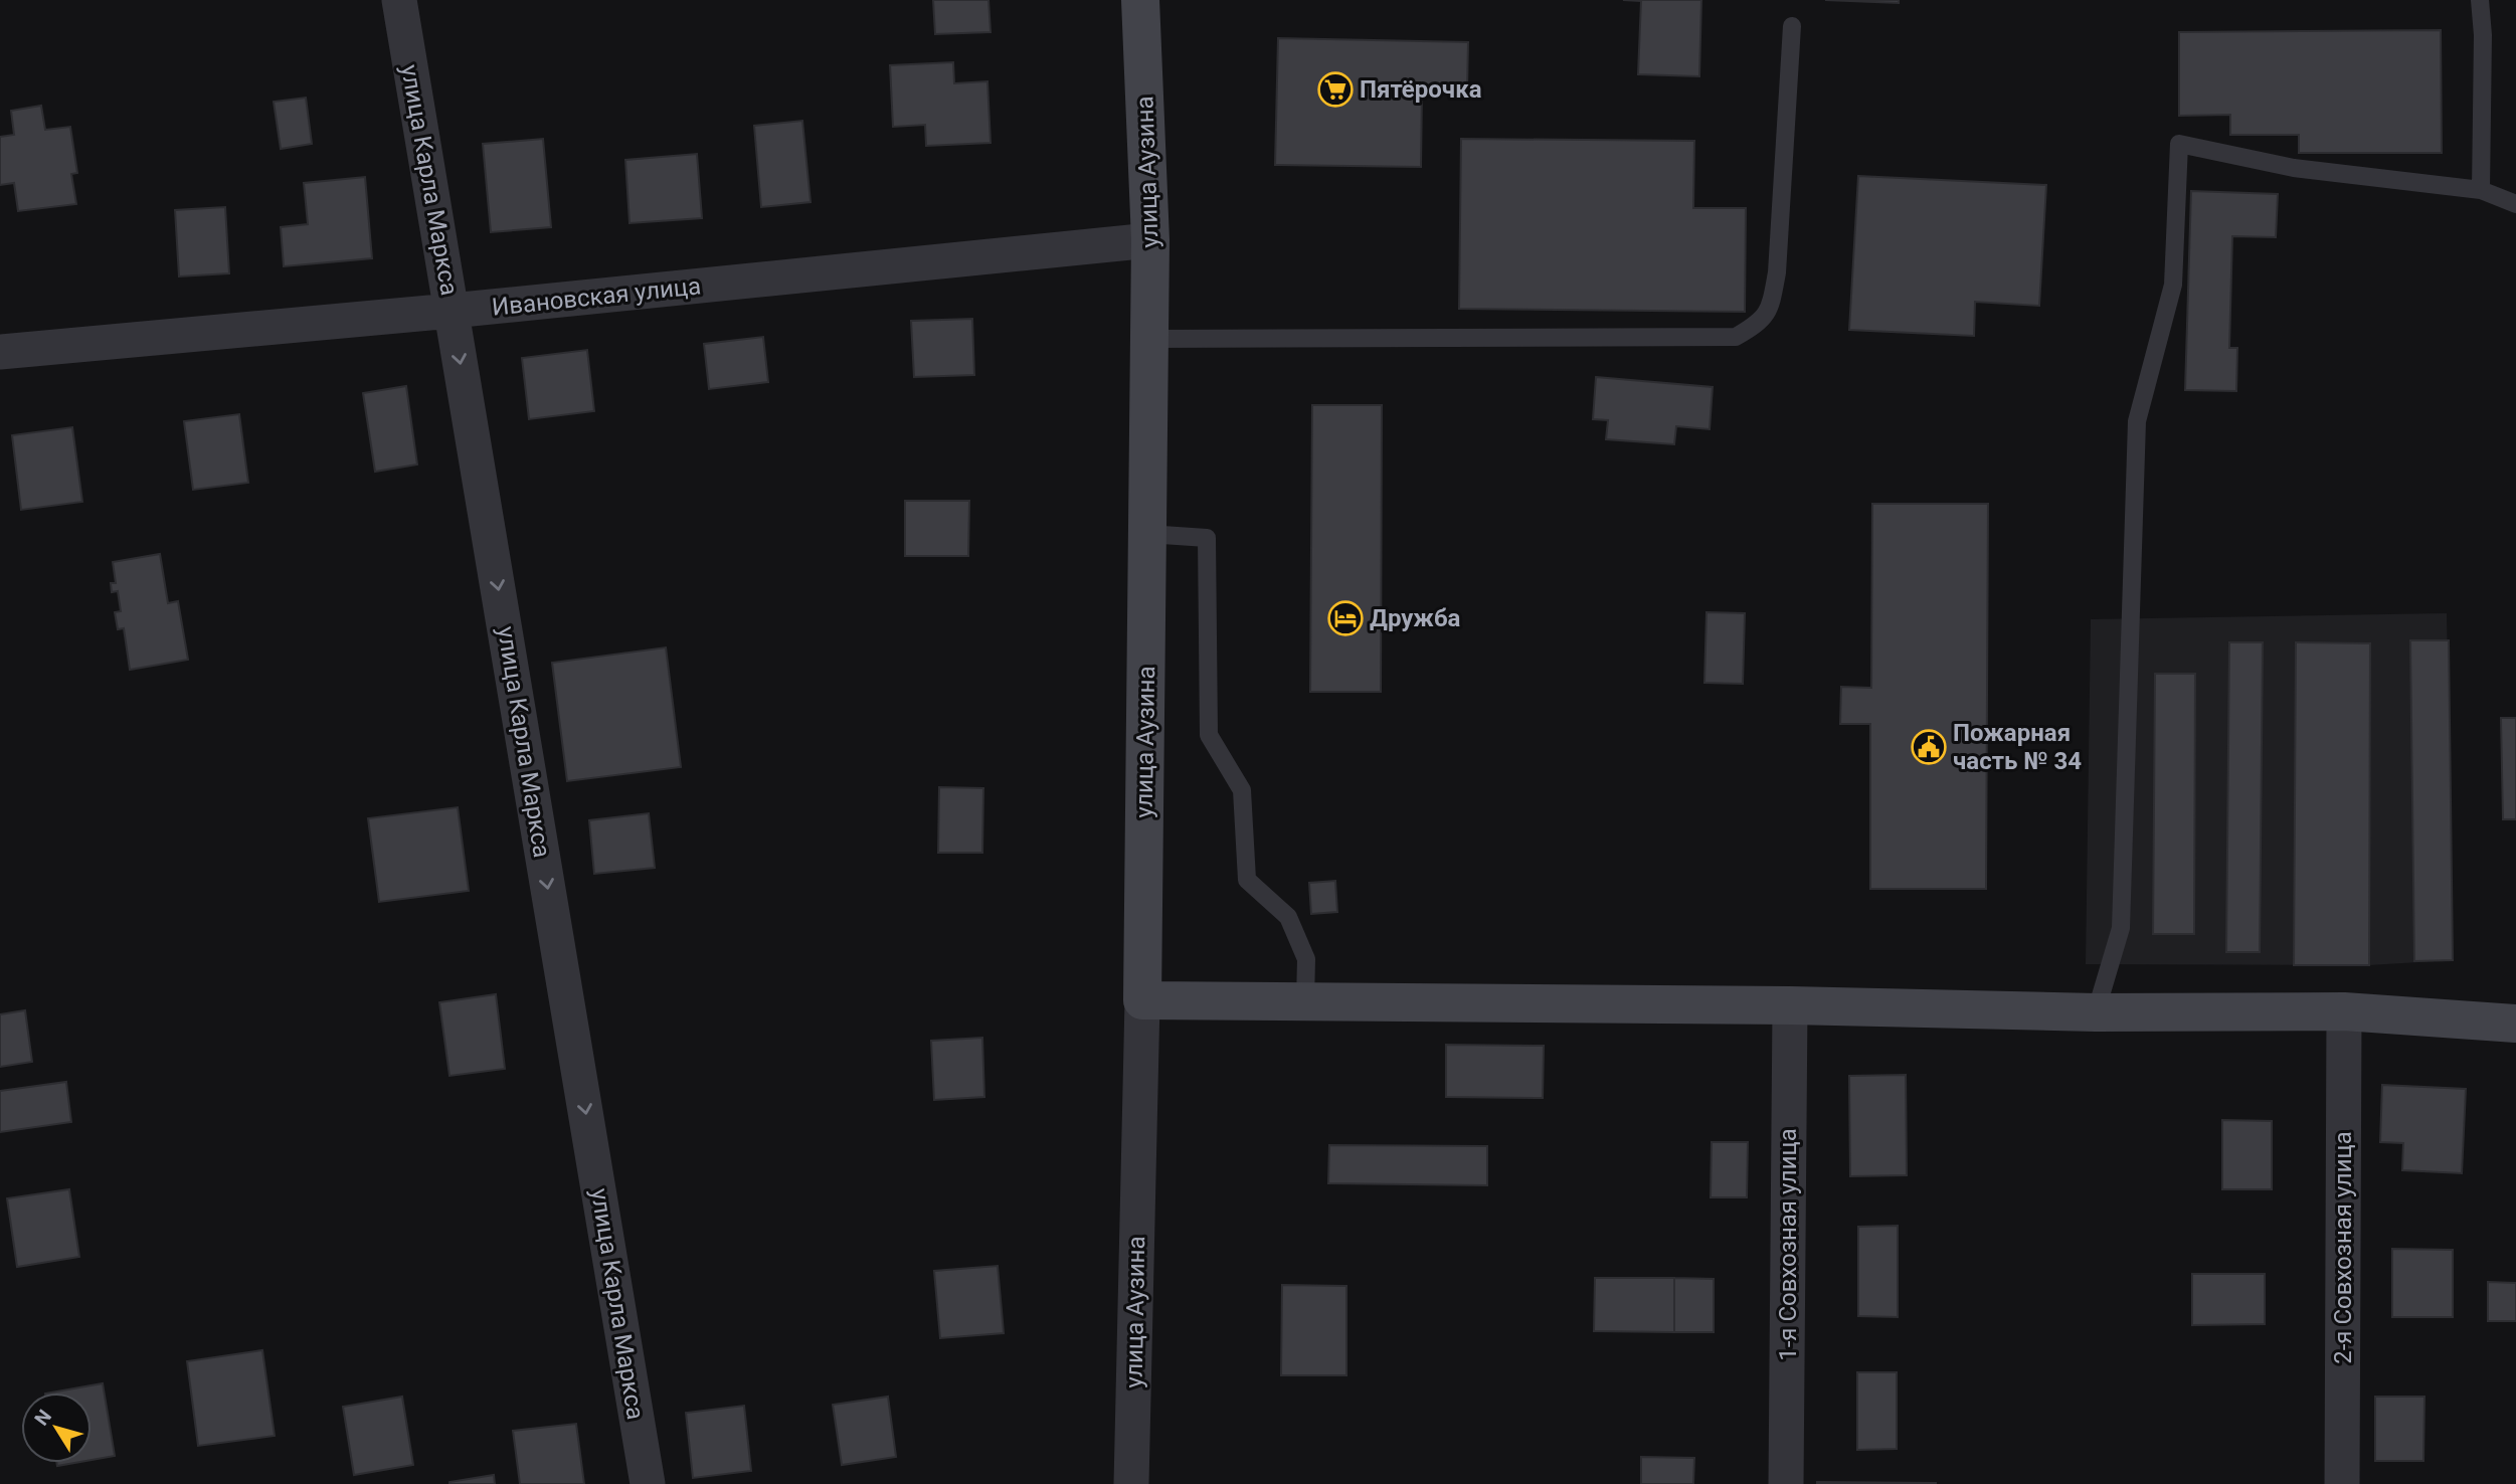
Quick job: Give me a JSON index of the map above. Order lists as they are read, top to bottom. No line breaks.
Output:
{"streets":{"main road":["улица Аузина"],"street":["улица Карла Маркса","Ивановская улица","1-я Совхозная улица","2-я Совхозная улица"]},"crossings":[["улица Аузина","Ивановская улица"],["улица Карла Маркса","Ивановская улица"]],"one_way":["улица Карла Маркса"],"places":{"supermarket":["Пятёрочка"],"hotel":["Дружба"],"public building":["Пожарная часть № 34"]},"north":"top left"}
